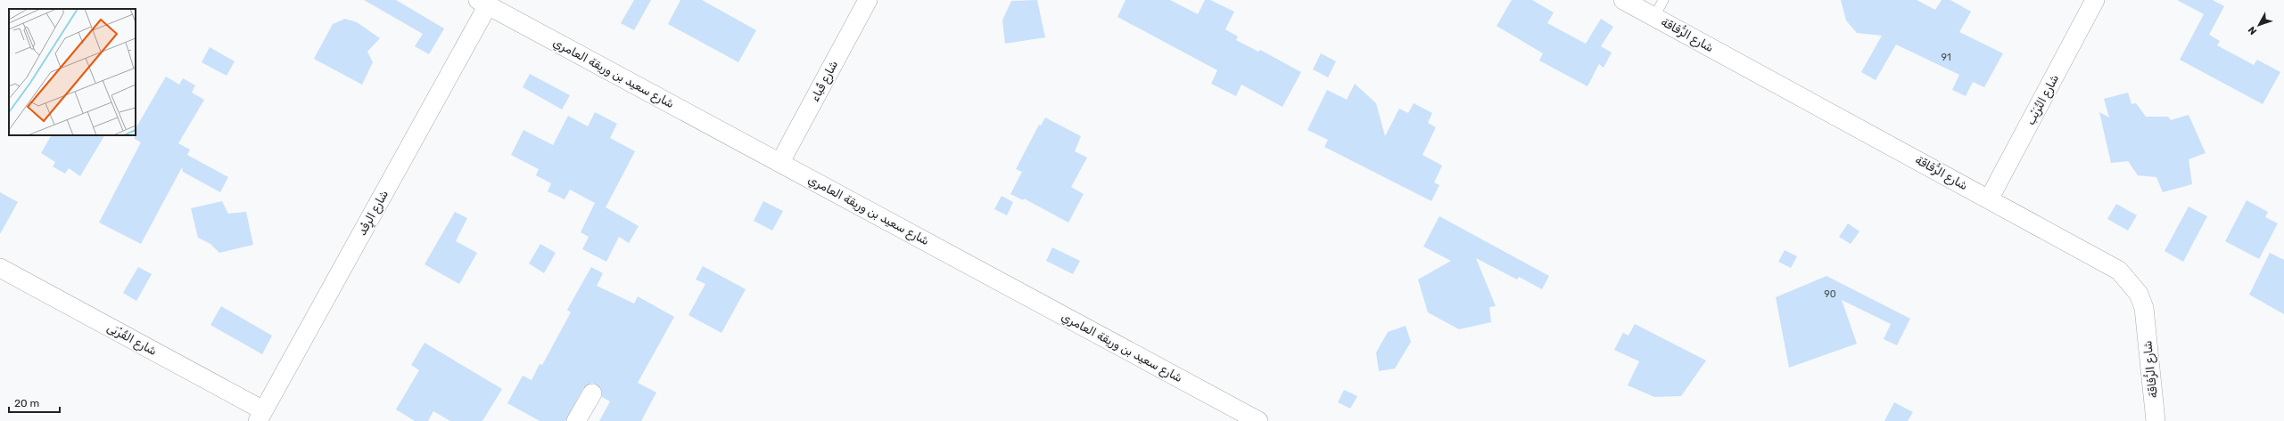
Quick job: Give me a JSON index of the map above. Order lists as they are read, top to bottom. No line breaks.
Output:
{"streets":{"street":["شارع الرُّفَاقَة","شارع سعيد بن وريقة العامري","شارع قُباء","شارع الثُرَيْب","شارع الرِفْد","شارع القُرْبَى"]},"crossings":[["شارع الرُّفَاقَة","شارع الثُرَيْب"],["شارع سعيد بن وريقة العامري","شارع قُباء"],["شارع سعيد بن وريقة العامري","شارع الرِفْد"],["شارع الرِفْد","شارع القُرْبَى"]],"house_numbers":["91","90"],"scale_bar":"20 m","north":"bottom left"}
